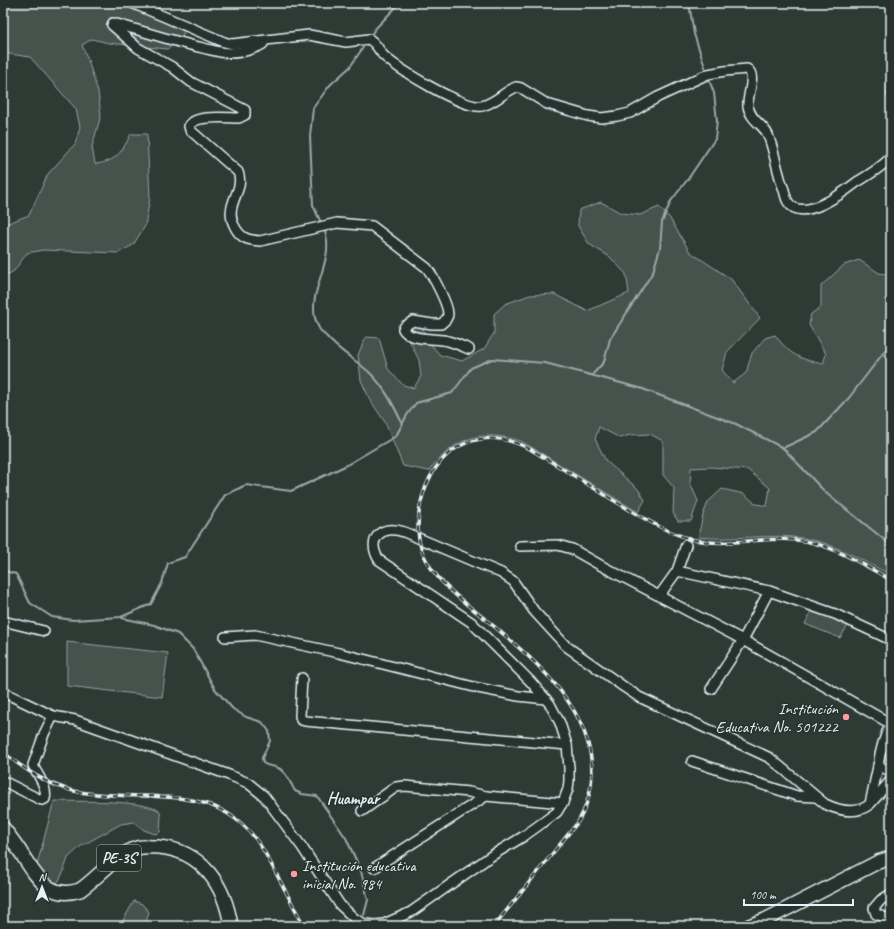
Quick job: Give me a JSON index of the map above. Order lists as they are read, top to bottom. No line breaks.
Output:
{"streets":{"highway":["PE-3S"]},"districts":["Huampar"],"places":["Institución Educativa No. 501222","Institución educativa inicial No. 984"],"scale_bar":"100 m","north":"top"}
